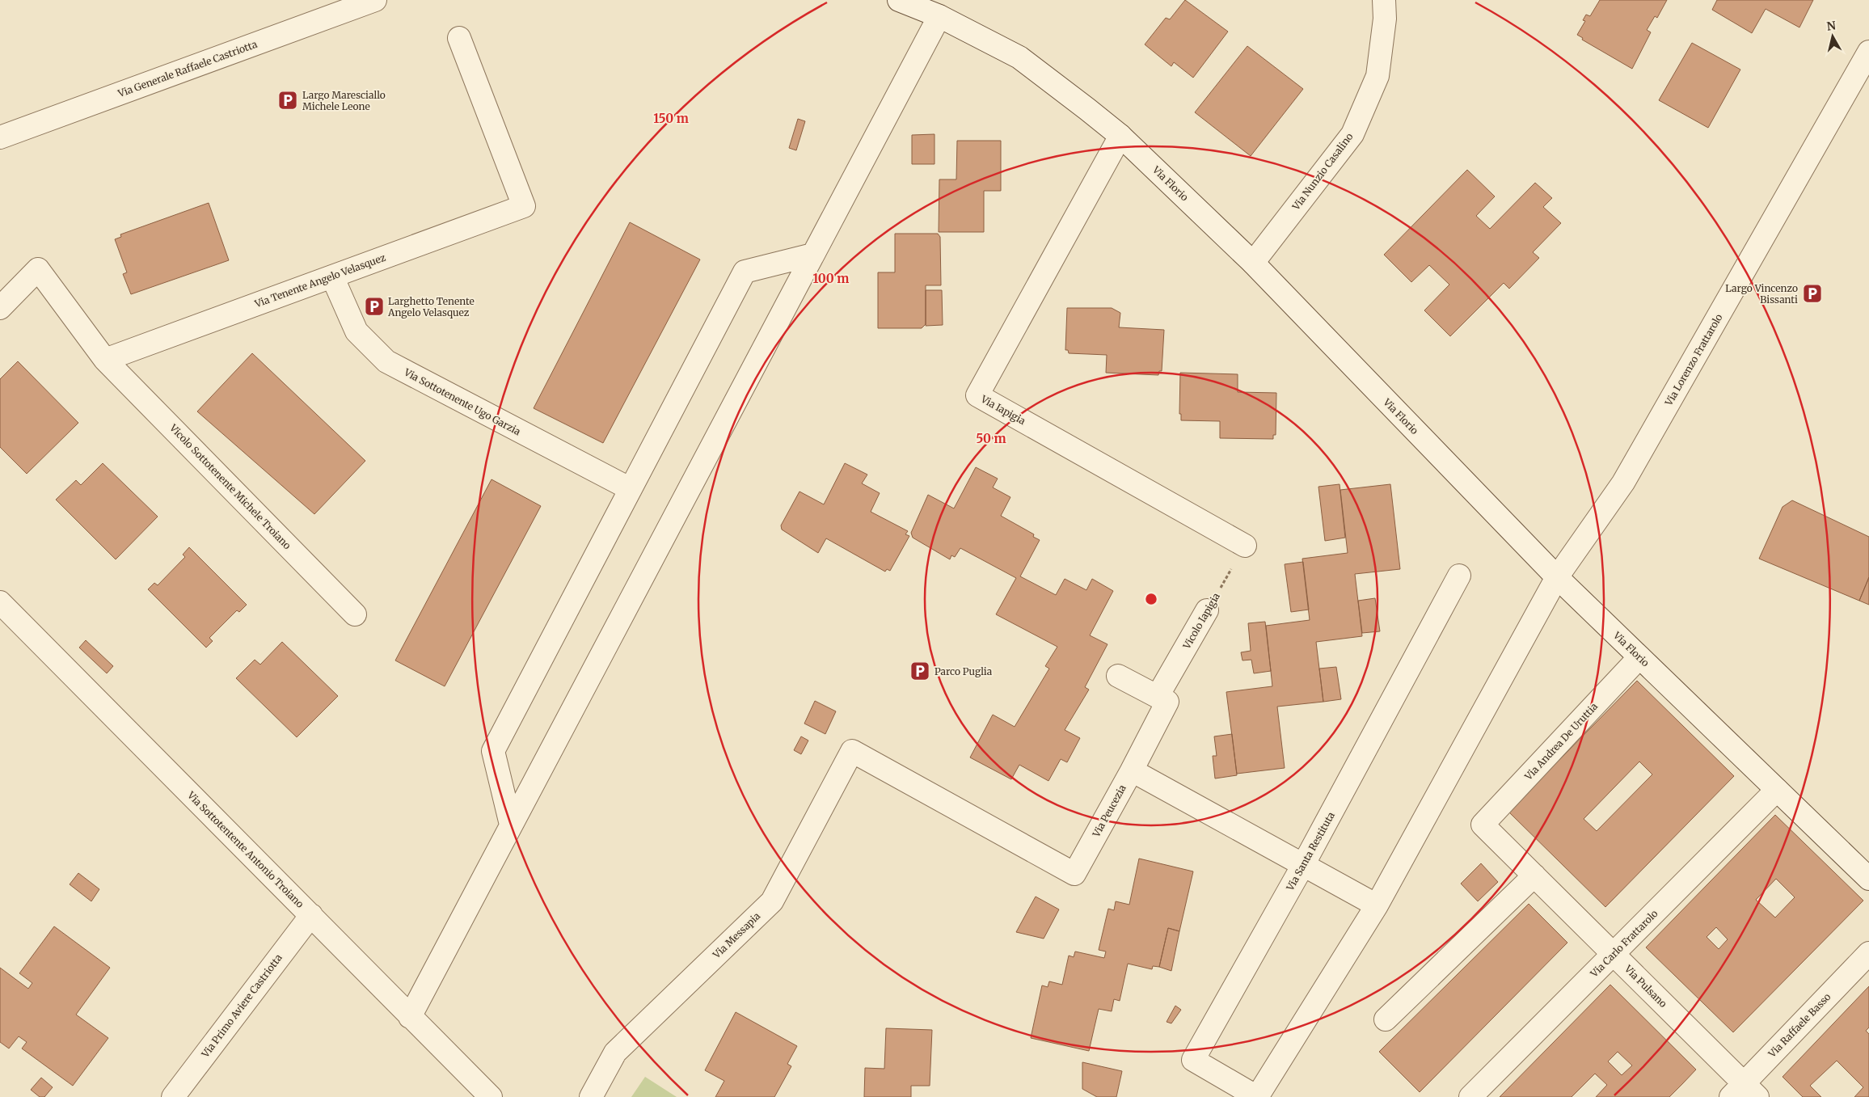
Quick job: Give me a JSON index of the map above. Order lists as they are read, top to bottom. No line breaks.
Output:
{"streets":{"street":["Via Generale Raffaele Castriotta","Via Nunzio Casalino","Via Florio","Via Tenente Angelo Velasquez","Via Lorenzo Frattarolo","Via Sottotenente Ugo Garzia","Via Iapigia","Vicolo Sottotenente Michele Troiano","Vicolo Iapigia","Via Andrea De Uruttia","Via Peucezia","Via Sottotentente Antonio Troiano","Via Santa Restituta","Via Messapia","Via Carlo Frattarolo","Via Pulsano","Via Primo Aviere Castriotta","Via Raffaele Basso"]},"crossings":[["Via Nunzio Casalino","Via Florio"],["Via Florio","Via Lorenzo Frattarolo"],["Via Florio","Via Iapigia"],["Via Florio","Via Andrea De Uruttia"],["Via Florio","Via Santa Restituta"],["Via Florio","Via Carlo Frattarolo"],["Via Tenente Angelo Velasquez","Via Sottotenente Ugo Garzia"],["Via Tenente Angelo Velasquez","Vicolo Sottotenente Michele Troiano"],["Via Lorenzo Frattarolo","Via Santa Restituta"],["Via Iapigia","Vicolo Iapigia"],["Via Andrea De Uruttia","Via Pulsano"],["Via Peucezia","Via Messapia"],["Via Sottotentente Antonio Troiano","Via Primo Aviere Castriotta"],["Via Carlo Frattarolo","Via Pulsano"],["Via Pulsano","Via Raffaele Basso"]],"places":{"parking":["Largo Maresciallo Michele Leone","Largo Vincenzo Bissanti","Larghetto Tenente Angelo Velasquez","Parco Puglia"]},"north":"top","rings":["150 m","100 m","50 m"]}
